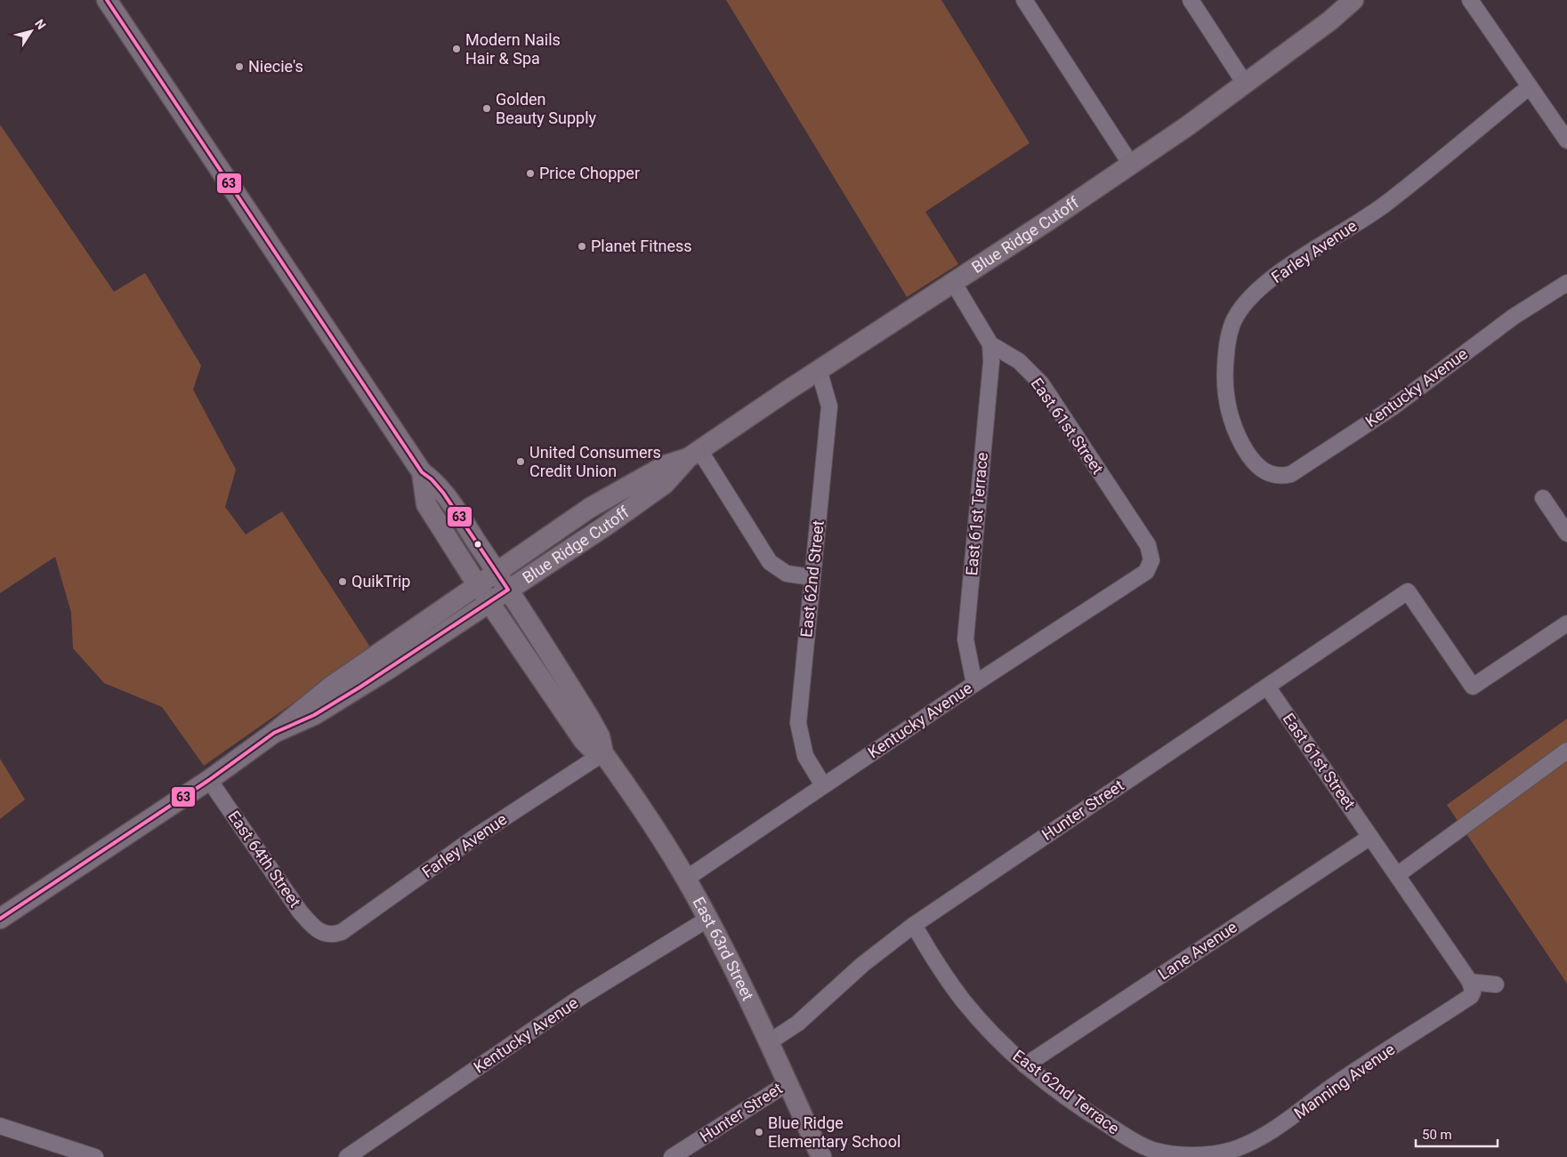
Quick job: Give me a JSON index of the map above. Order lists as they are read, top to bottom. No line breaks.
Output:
{"streets":{"main road":["Blue Ridge Cutoff","East 63rd Street"],"street":["Farley Avenue","Kentucky Avenue","East 61st Street","East 61st Terrace","East 62nd Street","Hunter Street","East 64th Street","Lane Avenue","Manning Avenue","East 62nd Terrace"]},"crossings":[["Blue Ridge Cutoff","East 61st Street"],["Blue Ridge Cutoff","East 62nd Street"],["Blue Ridge Cutoff","East 64th Street"],["Blue Ridge Cutoff","East 63rd Street"],["Farley Avenue","Kentucky Avenue"],["Farley Avenue","East 64th Street"],["Farley Avenue","East 63rd Street"],["Kentucky Avenue","East 61st Street"],["Kentucky Avenue","East 61st Terrace"],["Kentucky Avenue","East 62nd Street"],["Kentucky Avenue","East 63rd Street"],["East 61st Street","East 61st Terrace"],["East 61st Street","Hunter Street"],["East 61st Street","Lane Avenue"],["Hunter Street","East 63rd Street"],["Hunter Street","East 62nd Terrace"],["Lane Avenue","East 62nd Terrace"],["Manning Avenue","East 62nd Terrace"]],"places":["Modern Nails Hair & Spa","Niecie's","Golden Beauty Supply","Price Chopper","Planet Fitness","United Consumers Credit Union","QuikTrip","Blue Ridge Elementary School"],"lines":["transit line 63"],"scale_bar":"50 m","north":"top right"}
